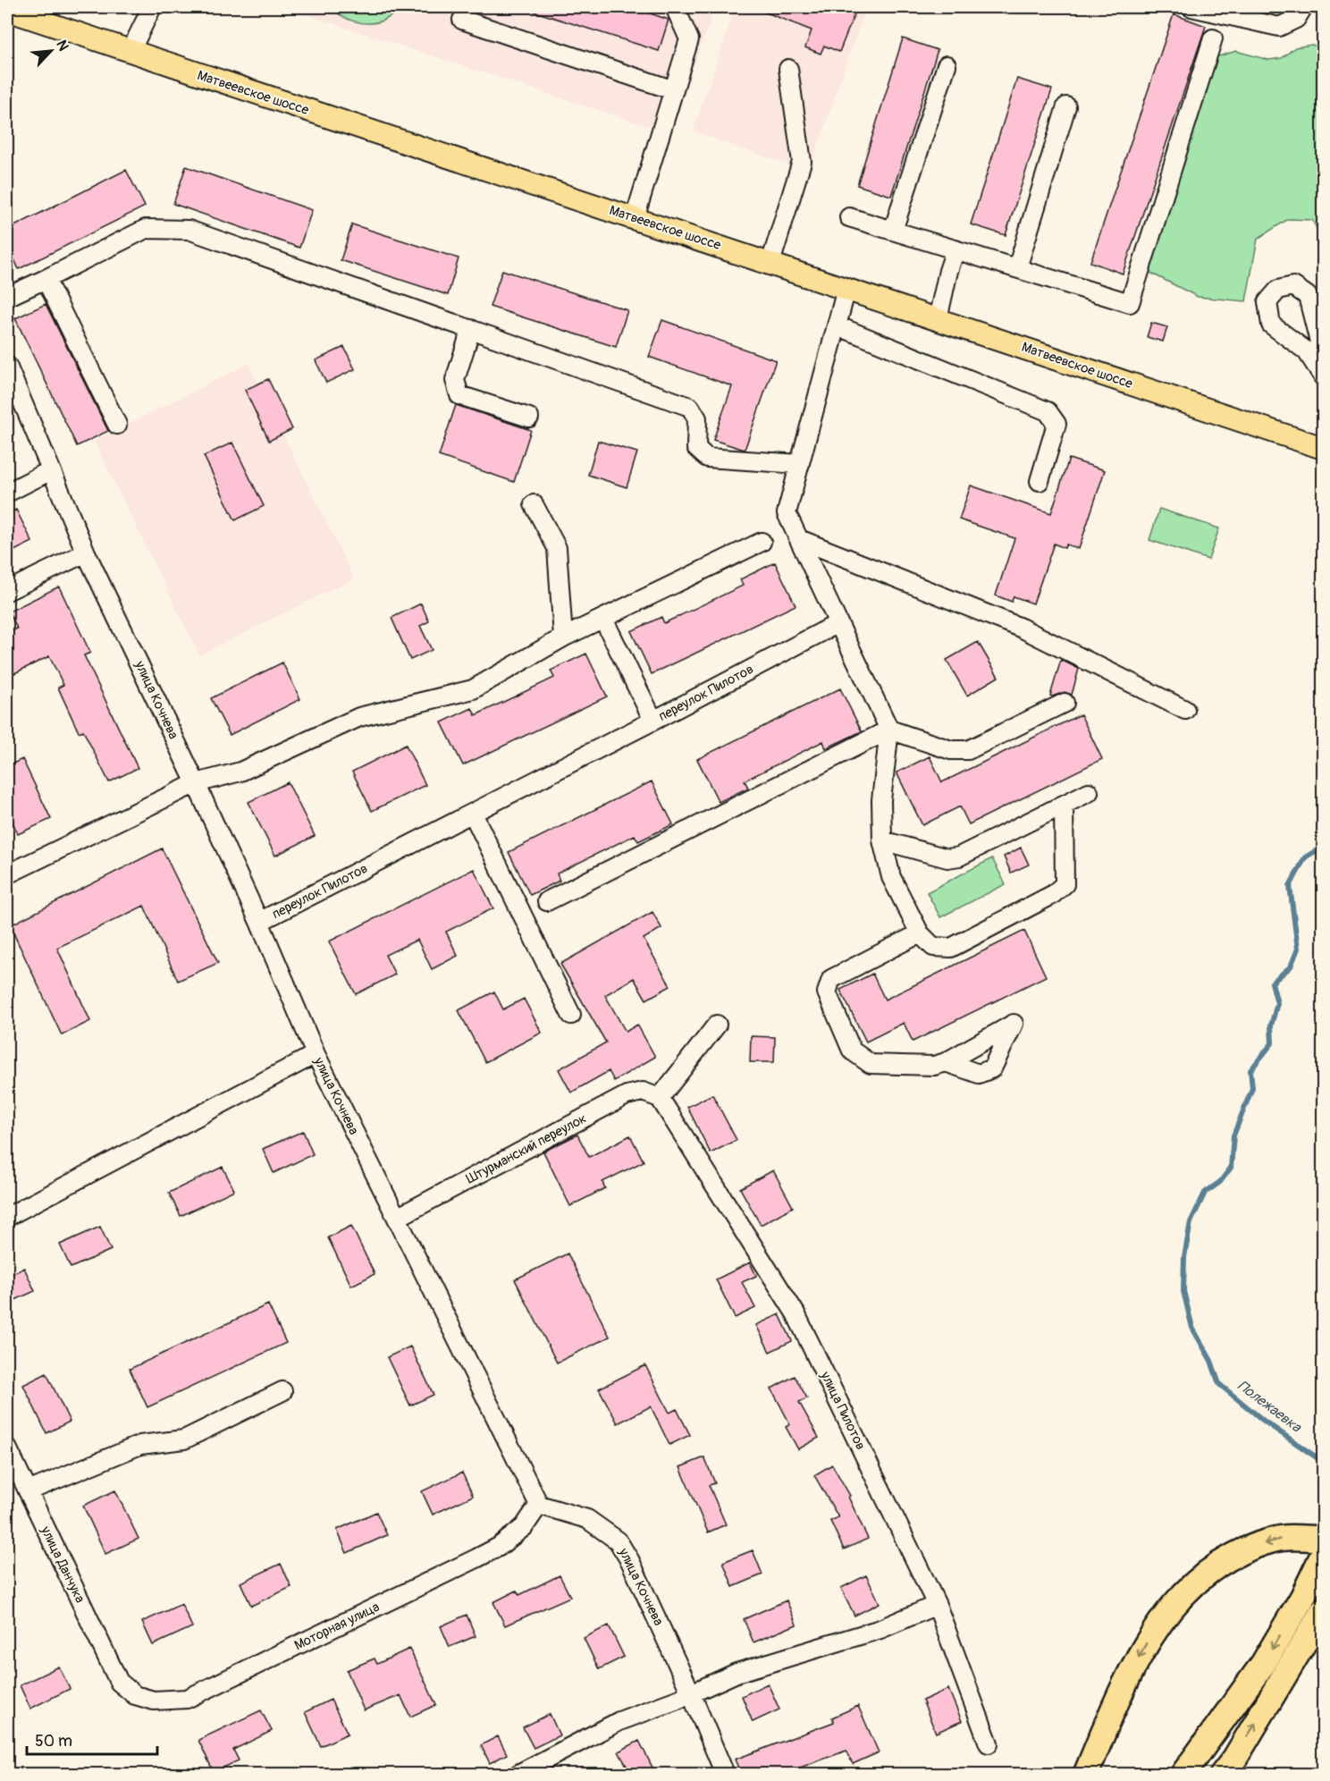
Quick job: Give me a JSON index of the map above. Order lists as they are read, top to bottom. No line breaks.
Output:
{"streets":{"main road":["Матвеевское шоссе"],"street":["переулок Пилотов","улица Кочнева","Штурманский переулок","улица Пилотов","улица Данчука","Моторная улица"]},"crossings":[["переулок Пилотов","улица Кочнева"],["улица Кочнева","Штурманский переулок"],["улица Кочнева","Моторная улица"],["Штурманский переулок","улица Пилотов"],["улица Данчука","Моторная улица"]],"water":["Полежаевка"],"scale_bar":"50 m","north":"top right"}
